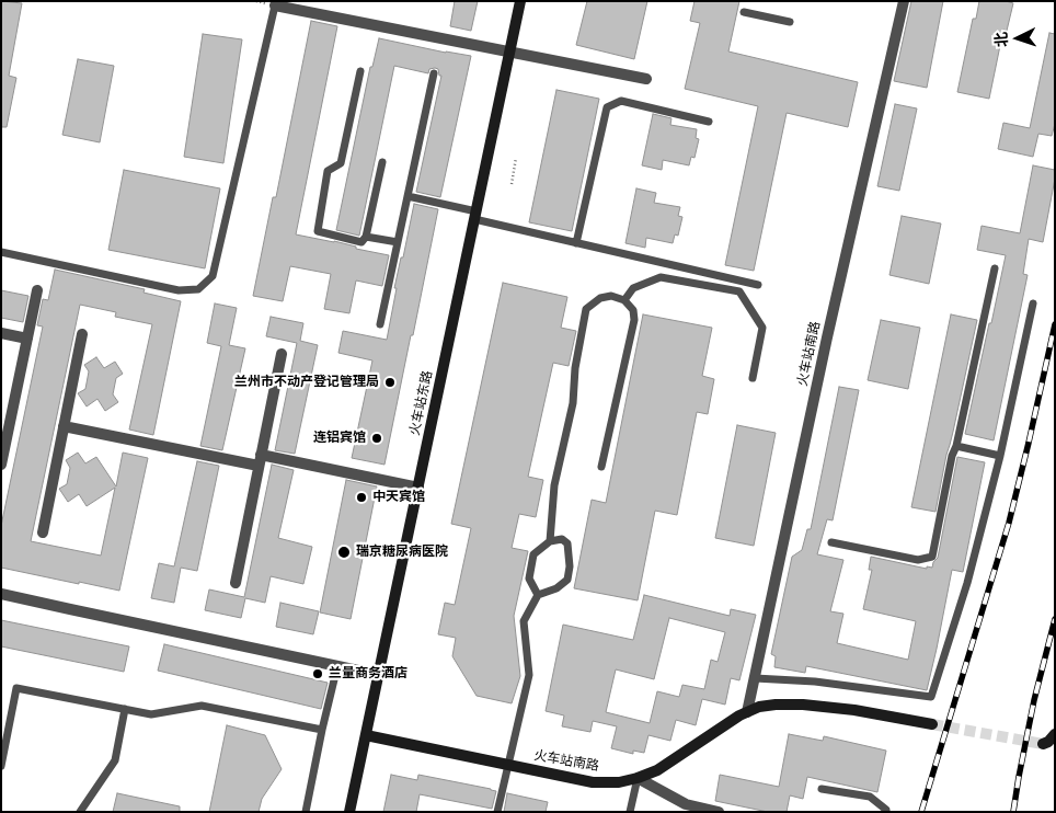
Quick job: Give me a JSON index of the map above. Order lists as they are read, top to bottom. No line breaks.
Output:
{"streets":{"main road":["火车站南路","火车站东路"]},"crossings":[["火车站南路","火车站东路"]],"places":["兰州市不动产登记管理局","连铝宾馆","中天宾馆","瑞京糖尿病医院","兰量商务酒店"],"north":"left"}
